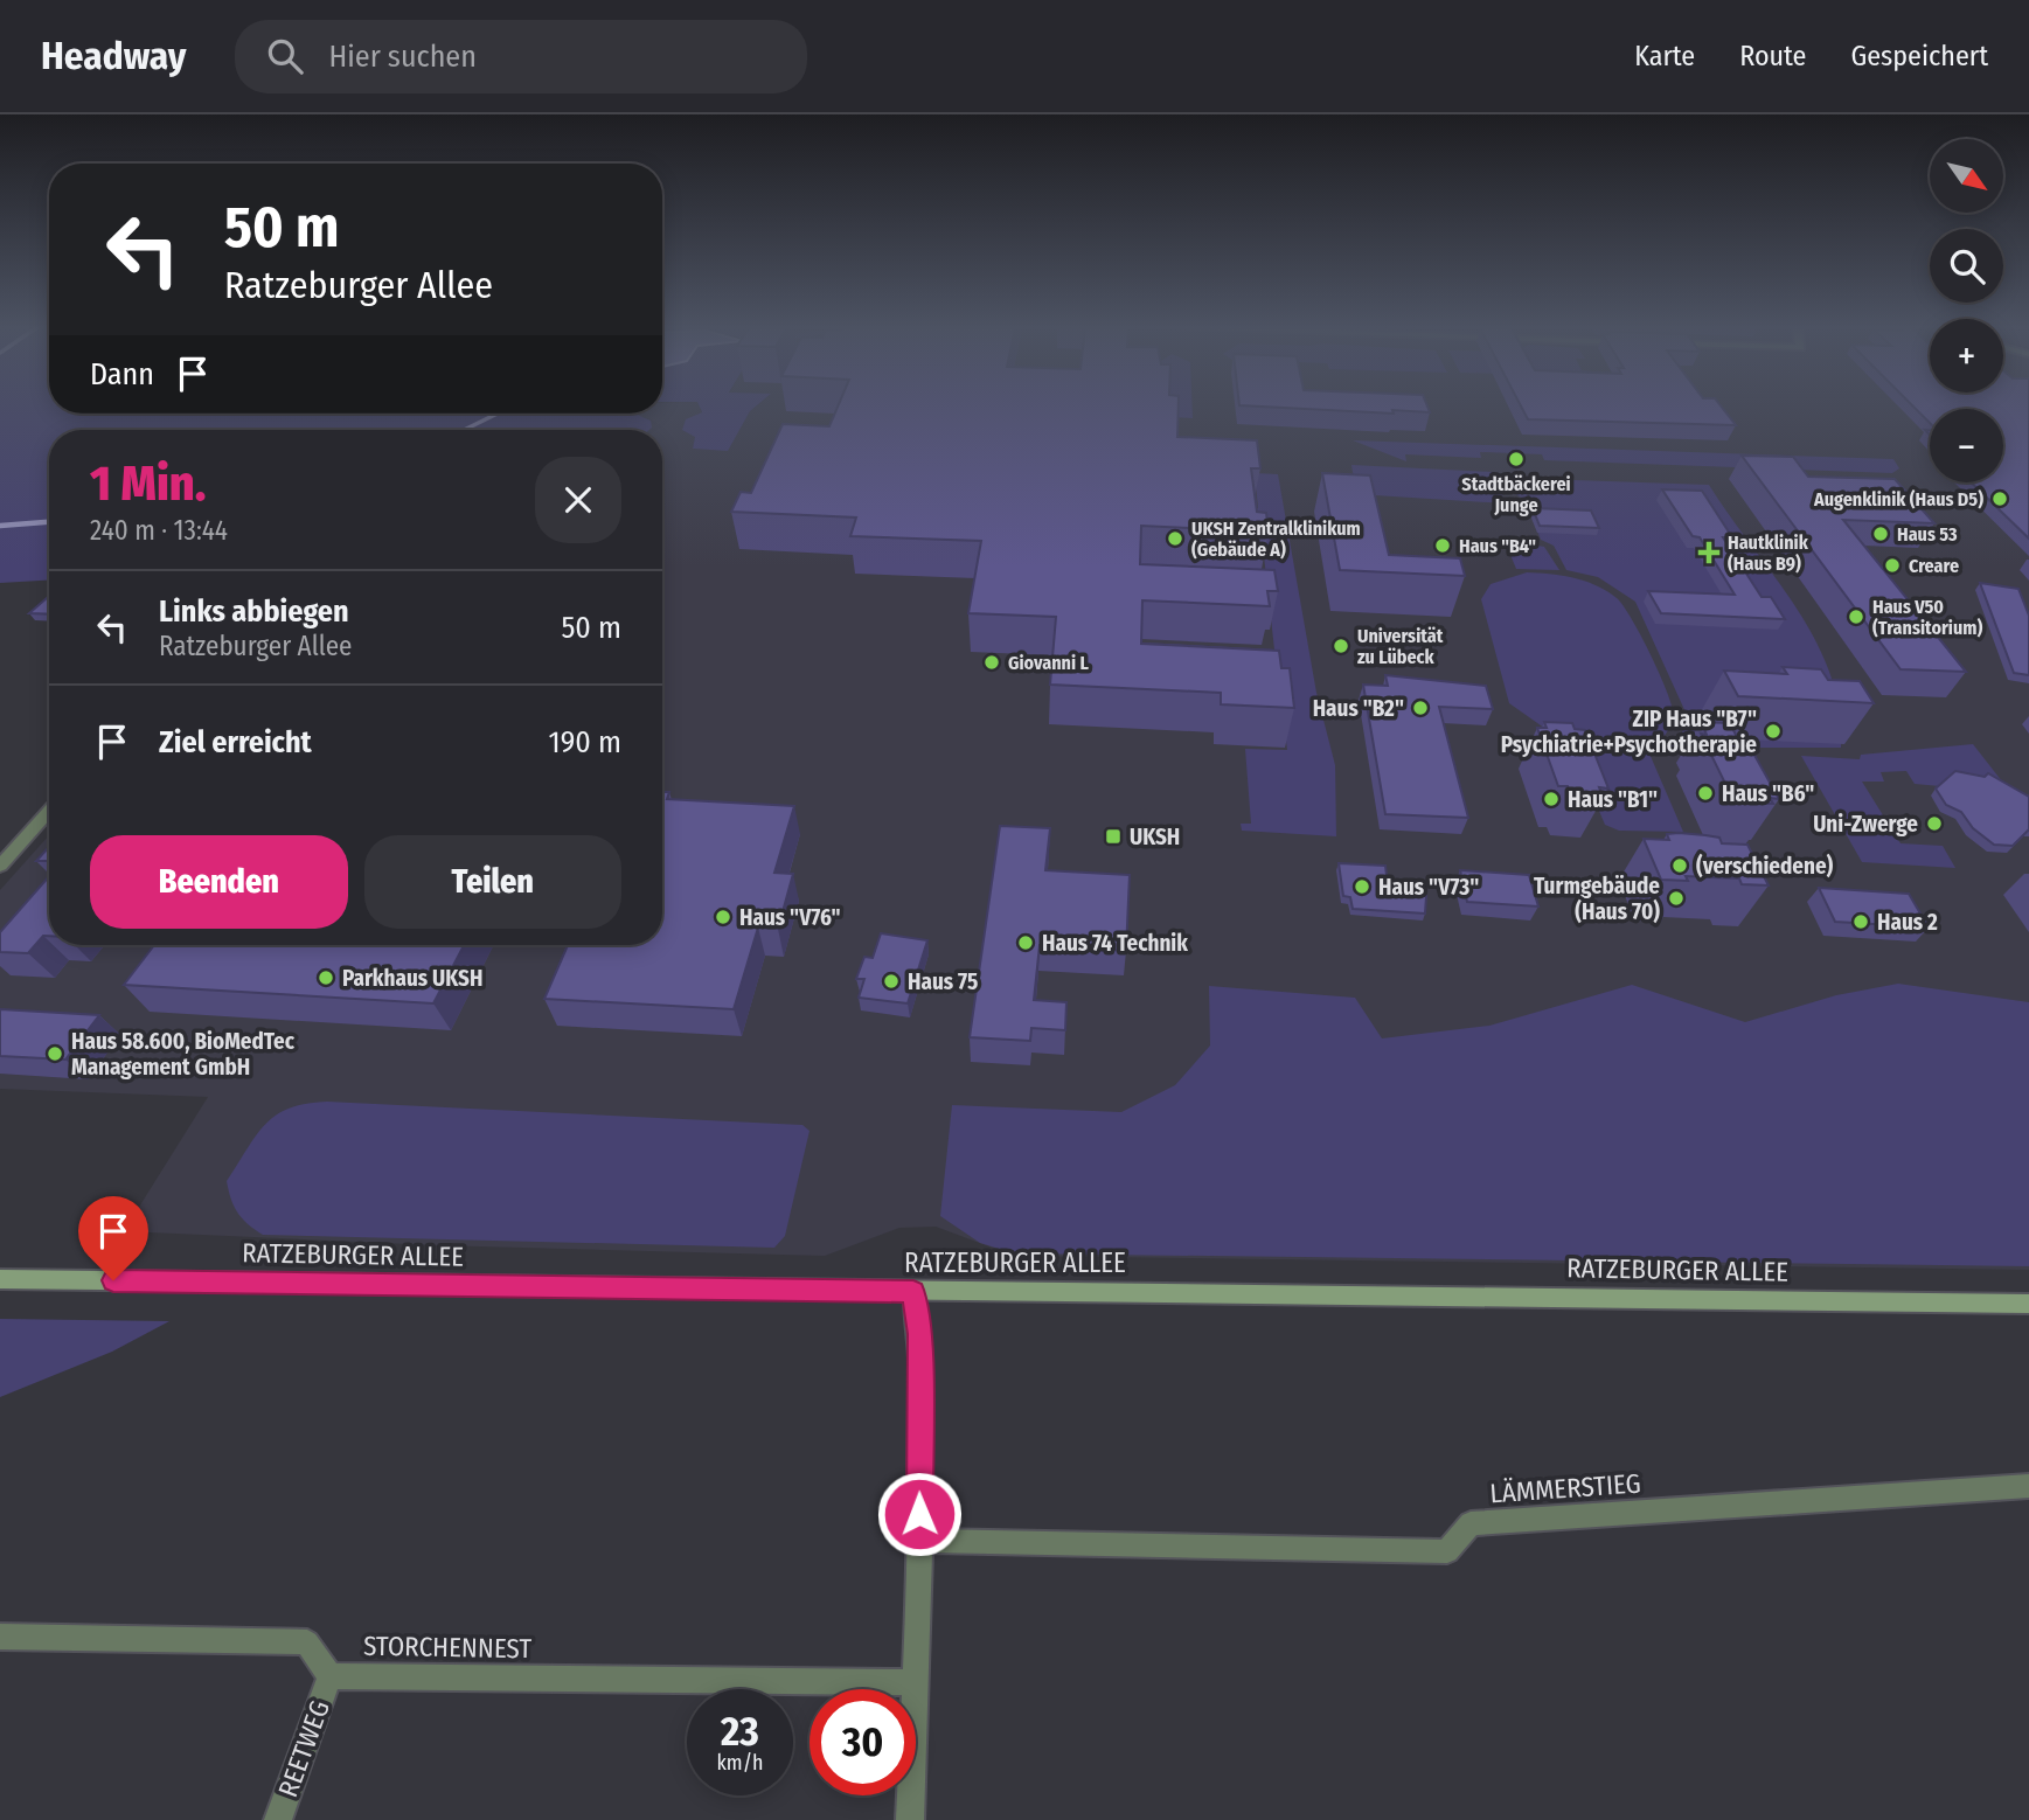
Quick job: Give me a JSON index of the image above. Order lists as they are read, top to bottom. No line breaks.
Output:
{"streets":{"main road":["RATZEBURGER ALLEE"],"street":["LÄMMERSTIEG","STORCHENNEST","REETWEG"]},"crossings":[["STORCHENNEST","REETWEG"]],"places":{"other":["Stadtbäckerei Junge","Augenklinik (Haus D5)","Haus 53","UKSH Zentralklinikum (Gebäude A)","Haus \"B4\"","Creare","Haus V50 (Transitorium)","Universität zu Lübeck","Giovanni L","Haus \"B2\"","ZIP Haus \"B7\" Psychiatrie+Psychotherapie","Haus \"B6\"","Haus \"B1\"","Uni-Zwerge","(verschiedene)","Haus \"V73\"","Turmgebäude (Haus 70)","Haus \"V76\"","Haus 2","Haus 74 Technik","Parkhaus UKSH","Haus 75","Haus 58.600, BioMedTec Management GmbH"],"health":["Hautklinik (Haus B9)"],"transit":["UKSH"]},"north":"bottom right","page":{"header":"Headway","search":"Hier suchen","nav":["Karte","Route","Gespeichert"],"map_buttons":["+","−"],"turn":["50 m","Ratzeburger Allee"],"then":"Dann","heading":["1 Min.","240 m · 13:44"],"list":[{"name":"Links abbiegen","note":"Ratzeburger Allee","value":"50 m"},{"name":"Ziel erreicht","value":"190 m"}],"buttons":["Beenden","Teilen"],"speed":"23 km/h","limit":"30"}}
